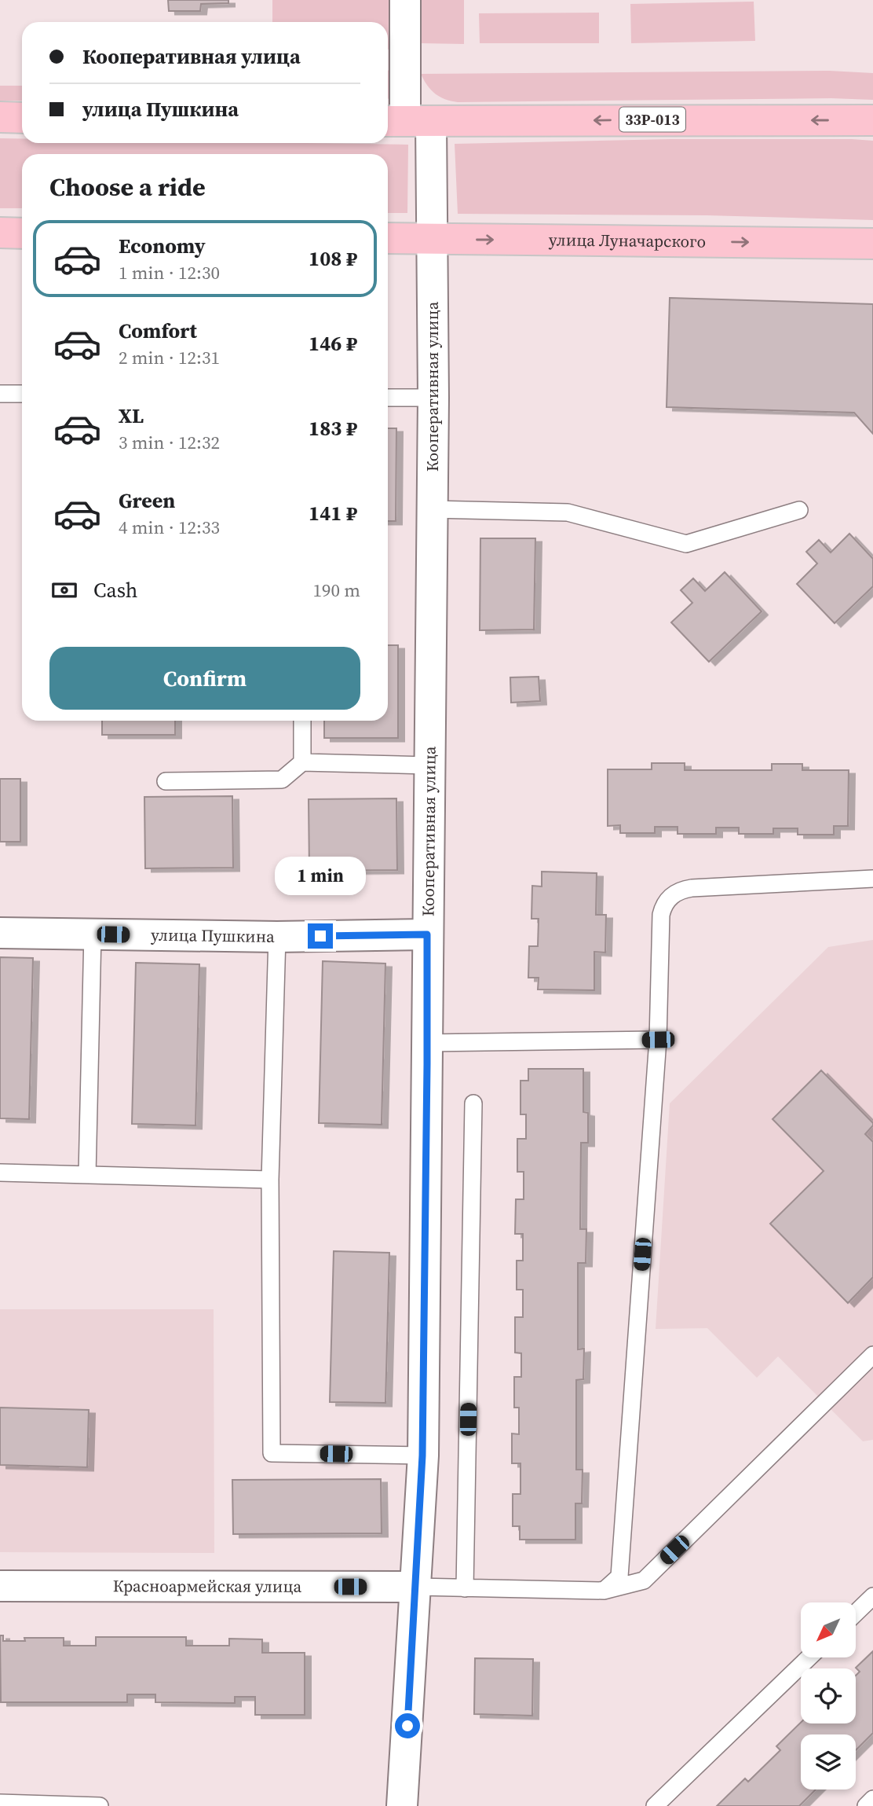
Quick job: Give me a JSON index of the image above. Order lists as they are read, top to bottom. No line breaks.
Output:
{"streets":{"main road":["33Р-013","улица Луначарского"],"street":["Кооперативная улица","улица Пушкина","Красноармейская улица"]},"crossings":[["33Р-013","Кооперативная улица"],["улица Луначарского","Кооперативная улица"],["Кооперативная улица","улица Пушкина"],["Кооперативная улица","Красноармейская улица"]],"north":"bottom left","page":{"banner":["Кооперативная улица","улица Пушкина"],"heading":"Choose a ride","list":[{"name":"Economy","note":"1 min · 12:30","value":"108 ₽"},{"name":"Comfort","note":"2 min · 12:31","value":"146 ₽"},{"name":"XL","note":"3 min · 12:32","value":"183 ₽"},{"name":"Green","note":"4 min · 12:33","value":"141 ₽"}],"pay":["Cash","190 m"],"buttons":"Confirm","bubble":"1 min"}}
